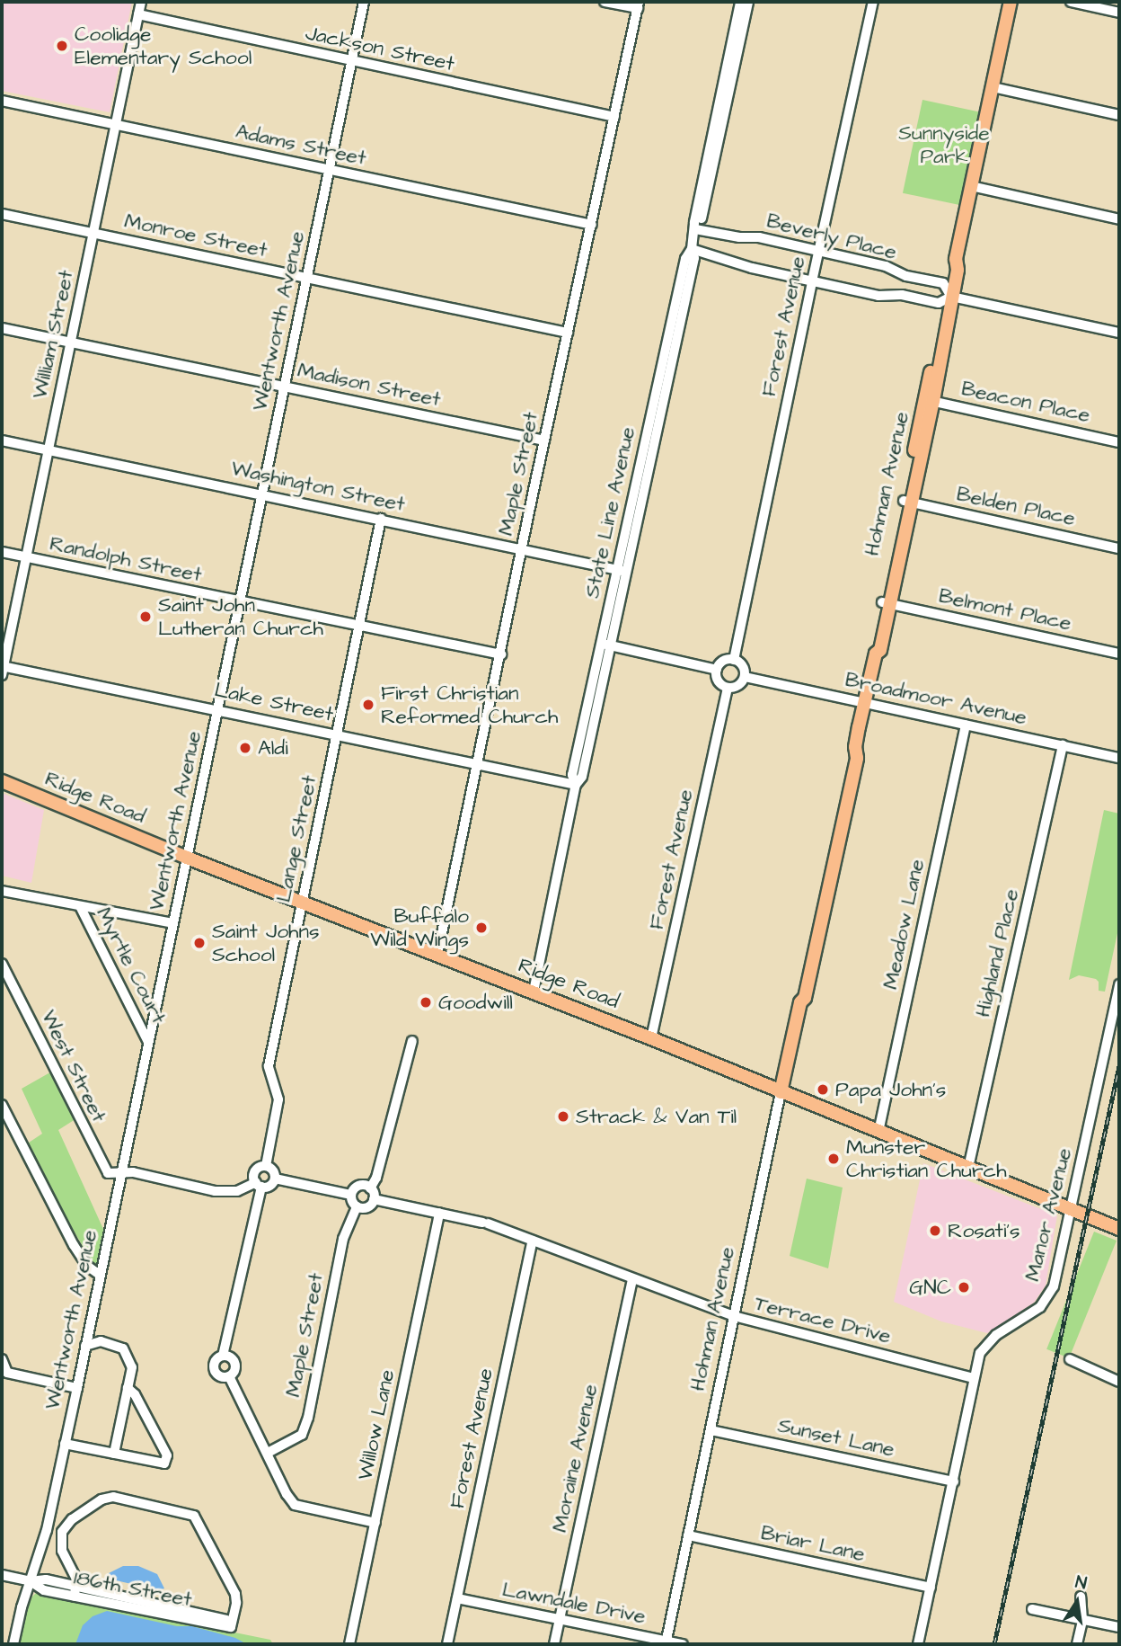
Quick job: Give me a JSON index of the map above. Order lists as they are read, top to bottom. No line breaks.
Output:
{"streets":{"main road":["Hohman Avenue","Ridge Road"],"street":["Jackson Street","Adams Street","Monroe Street","Beverly Place","Wentworth Avenue","Forest Avenue","William Street","Madison Street","Beacon Place","Maple Street","Washington Street","Belden Place","State Line Avenue","Randolph Street","Belmont Place","Broadmoor Avenue","Lake Street","Lange Street","Meadow Lane","Highland Place","Myrtle Court","West Street","Manor Avenue","Terrace Drive","Willow Lane","Sunset Lane","Moraine Avenue","Briar Lane","186th Street","Lawndale Drive"]},"crossings":[["Jackson Street","Wentworth Avenue"],["Jackson Street","William Street"],["Jackson Street","Maple Street"],["Adams Street","Wentworth Avenue"],["Adams Street","William Street"],["Adams Street","Maple Street"],["Monroe Street","Wentworth Avenue"],["Monroe Street","William Street"],["Monroe Street","Maple Street"],["Beverly Place","Forest Avenue"],["Beverly Place","Hohman Avenue"],["Beverly Place","State Line Avenue"],["Wentworth Avenue","Madison Street"],["Wentworth Avenue","Washington Street"],["Wentworth Avenue","Randolph Street"],["Wentworth Avenue","Lake Street"],["Wentworth Avenue","Ridge Road"],["Wentworth Avenue","Myrtle Court"],["Wentworth Avenue","West Street"],["Wentworth Avenue","186th Street"],["Forest Avenue","Broadmoor Avenue"],["Forest Avenue","Ridge Road"],["Forest Avenue","Terrace Drive"],["Forest Avenue","Lawndale Drive"],["William Street","Madison Street"],["William Street","Washington Street"],["William Street","Randolph Street"],["William Street","Lake Street"],["Madison Street","Maple Street"],["Beacon Place","Hohman Avenue"],["Maple Street","Washington Street"],["Maple Street","Randolph Street"],["Maple Street","Lake Street"],["Maple Street","Ridge Road"],["Maple Street","Terrace Drive"],["Hohman Avenue","Belden Place"],["Hohman Avenue","Belmont Place"],["Hohman Avenue","Broadmoor Avenue"],["Hohman Avenue","Ridge Road"],["Hohman Avenue","Terrace Drive"],["Hohman Avenue","Sunset Lane"],["Hohman Avenue","Briar Lane"],["Hohman Avenue","Lawndale Drive"],["Washington Street","State Line Avenue"],["Washington Street","Lange Street"],["State Line Avenue","Lake Street"],["State Line Avenue","Ridge Road"],["Randolph Street","Lange Street"],["Broadmoor Avenue","Meadow Lane"],["Broadmoor Avenue","Highland Place"],["Lake Street","Lange Street"],["Ridge Road","Lange Street"],["Ridge Road","Meadow Lane"],["Ridge Road","Highland Place"],["Ridge Road","Manor Avenue"],["Manor Avenue","Terrace Drive"],["Manor Avenue","Sunset Lane"],["Manor Avenue","Briar Lane"],["Terrace Drive","Willow Lane"],["Terrace Drive","Moraine Avenue"],["Moraine Avenue","Lawndale Drive"]],"parks":["Sunnyside Park"],"places":["Coolidge Elementary School","Saint John Lutheran Church","First Christian Reformed Church","Aldi","Buffalo Wild Wings","Saint Johns School","Goodwill","Papa John's","Strack & Van Til","Munster Christian Church","Rosati's","GNC"],"north":"top"}
